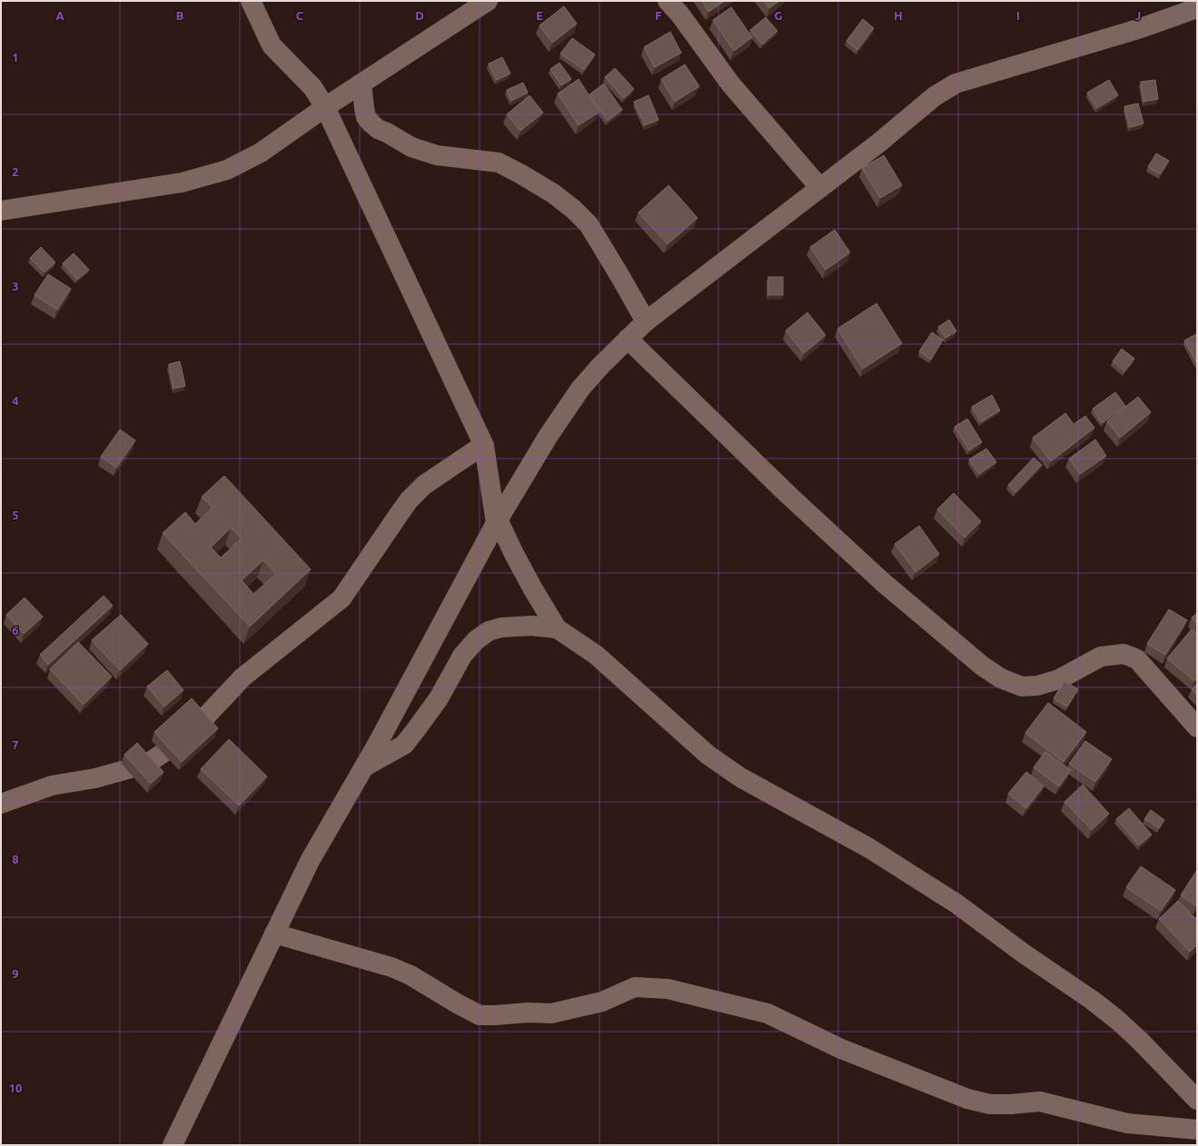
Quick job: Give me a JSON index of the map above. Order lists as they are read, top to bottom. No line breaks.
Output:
{"grid":{"columns":["A","B","C","D","E","F","G","H","I","J"],"rows":["1","2","3","4","5","6","7","8","9","10"]}}
